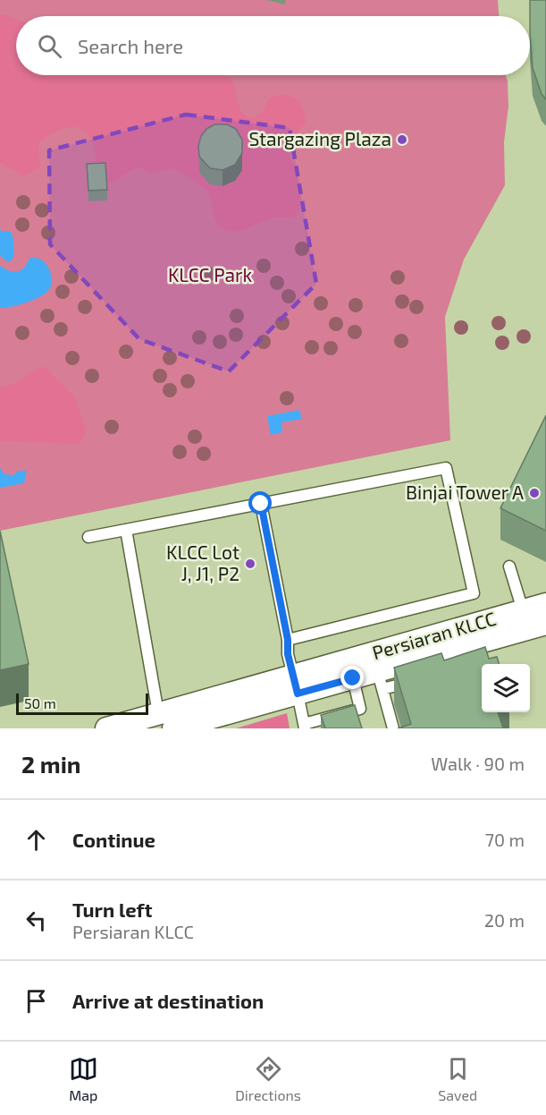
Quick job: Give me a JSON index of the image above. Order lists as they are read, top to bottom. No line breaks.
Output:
{"streets":{"street":["Persiaran KLCC"]},"parks":["KLCC Park"],"places":["Stargazing Plaza","Binjai Tower A","KLCC Lot J, J1, P2"],"scale_bar":"50 m","page":{"search":"Search here","scale":"50 m","heading":["2 min","Walk · 90 m"],"list":[["Continue","70 m"],["Turn left","Persiaran KLCC","20 m"],"Arrive at destination"],"nav":["Map","Directions","Saved"]}}
